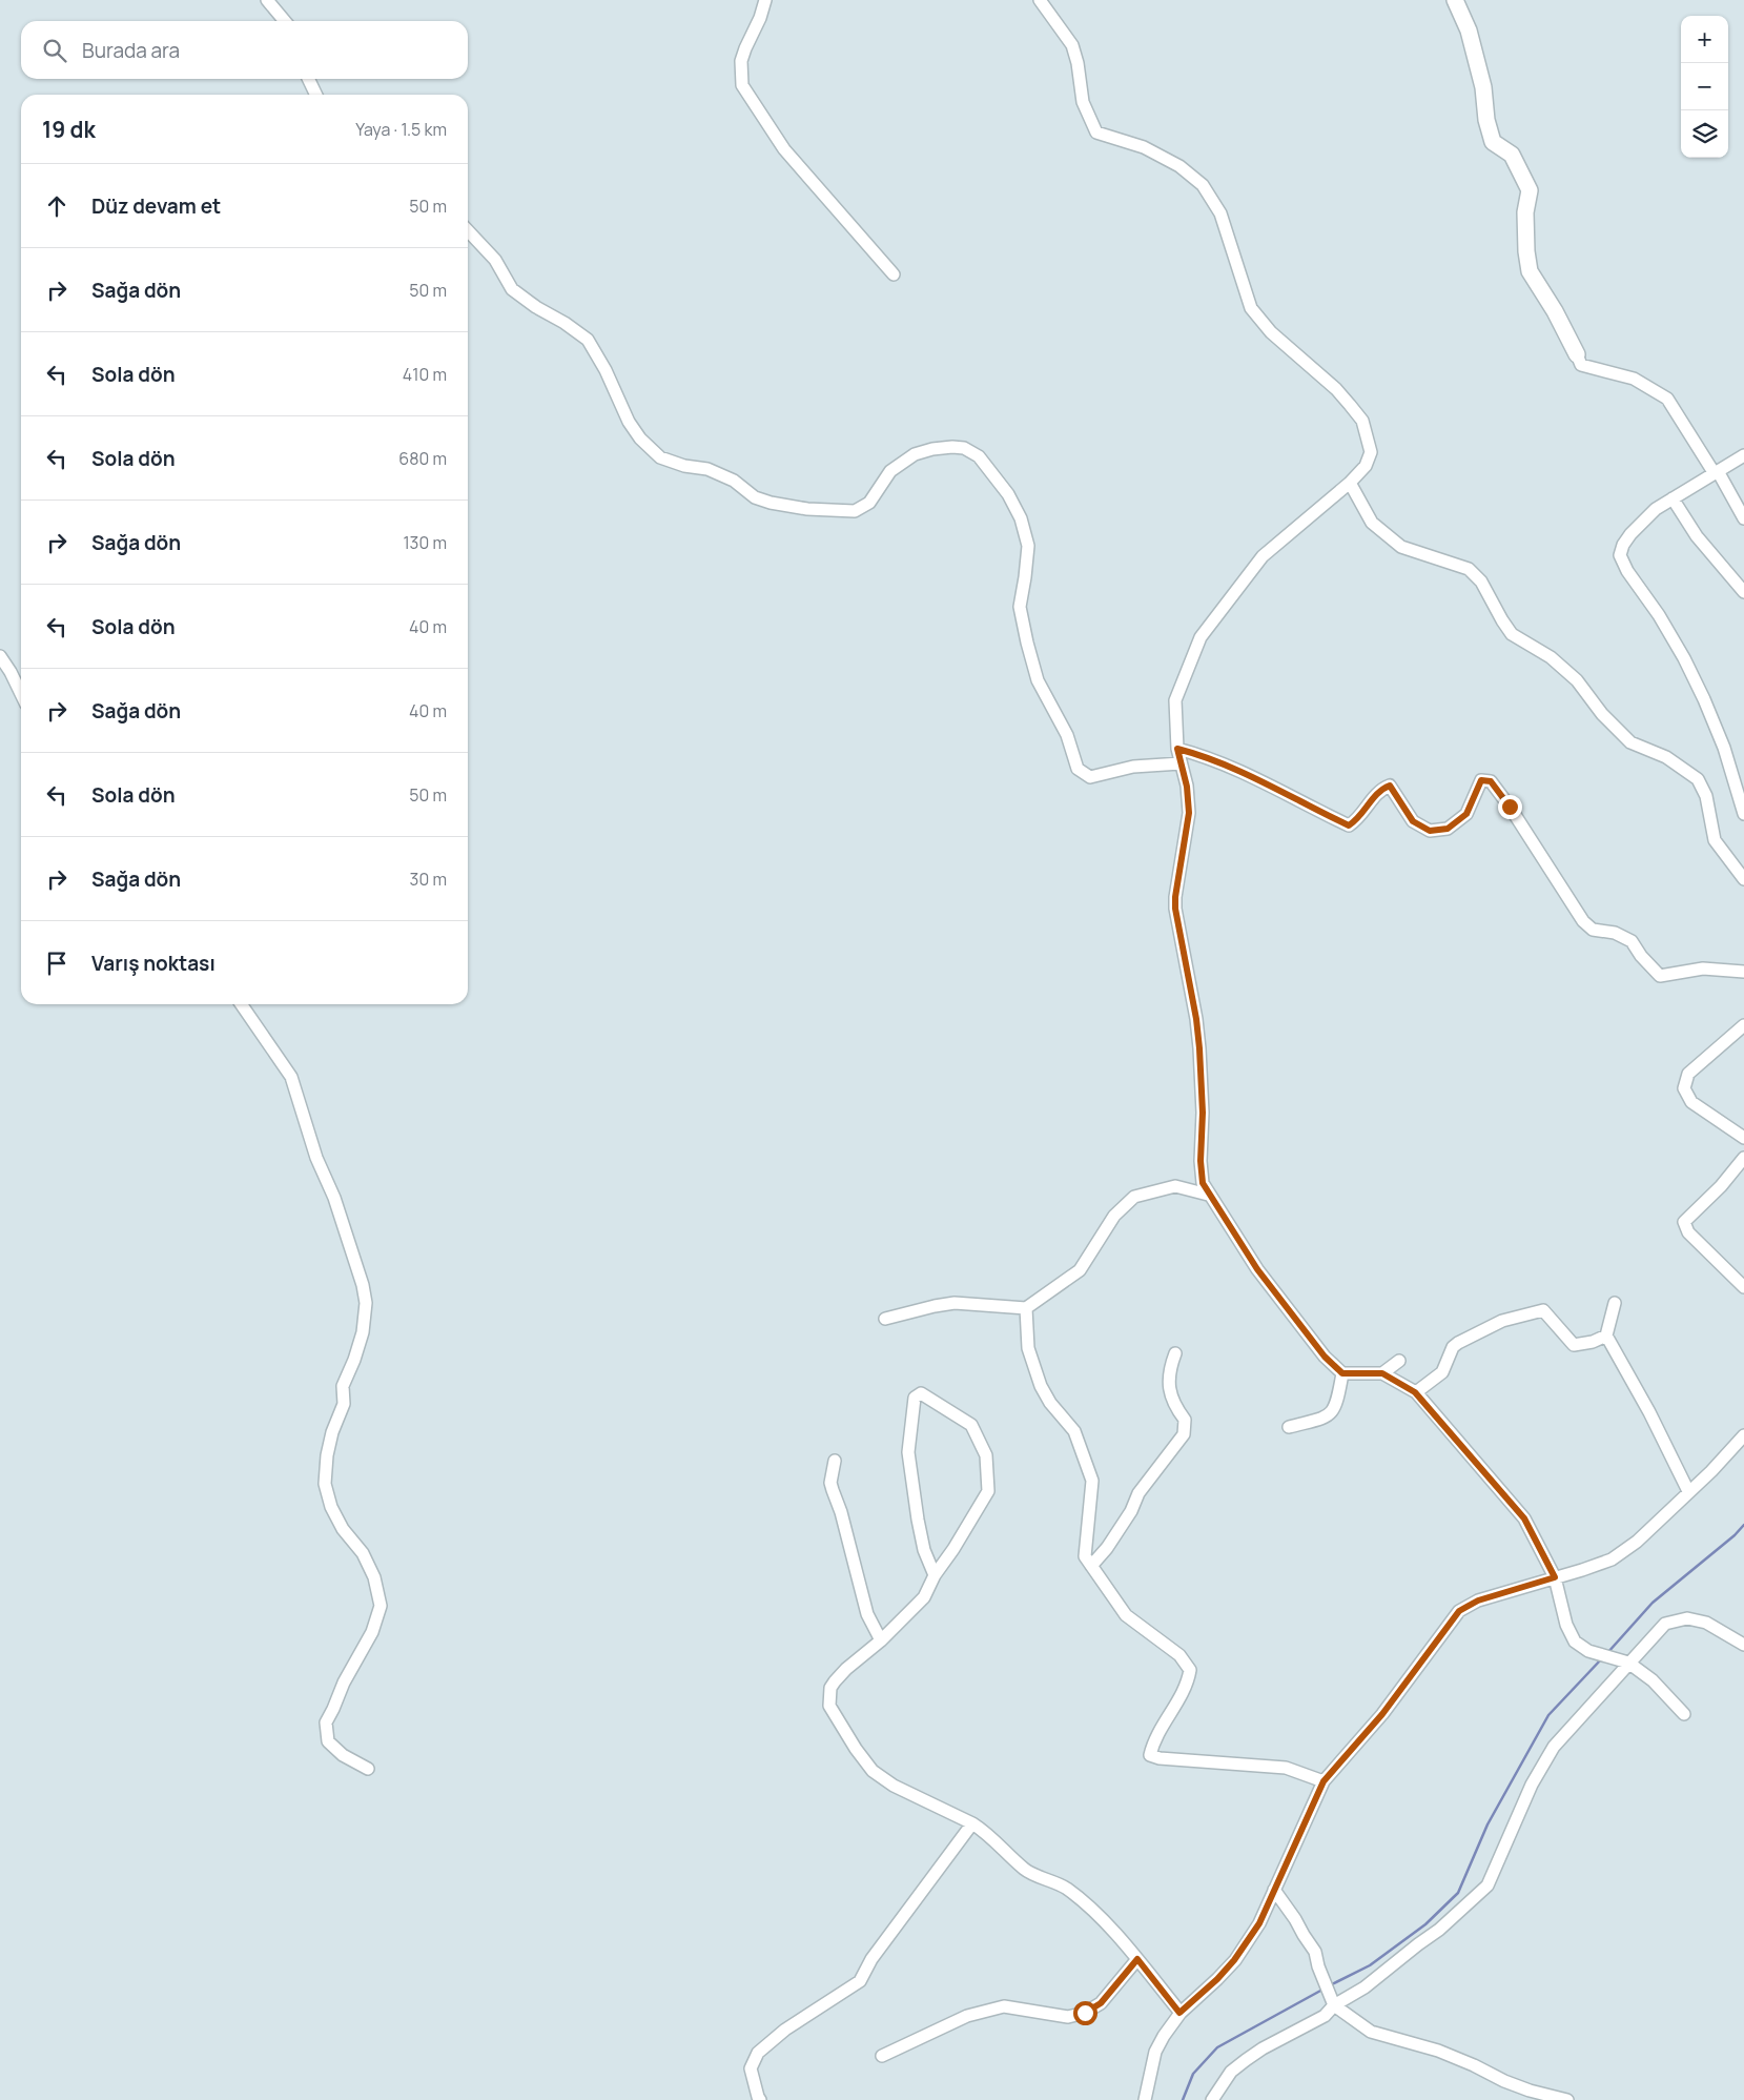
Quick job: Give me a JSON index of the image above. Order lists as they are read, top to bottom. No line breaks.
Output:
{"page":{"map_buttons":["+","−"],"search":"Burada ara","heading":["19 dk","Yaya · 1.5 km"],"list":[["Düz devam et","50 m"],["Sağa dön","50 m"],["Sola dön","410 m"],["Sola dön","680 m"],["Sağa dön","130 m"],["Sola dön","40 m"],["Sağa dön","40 m"],["Sola dön","50 m"],["Sağa dön","30 m"],"Varış noktası"]}}
